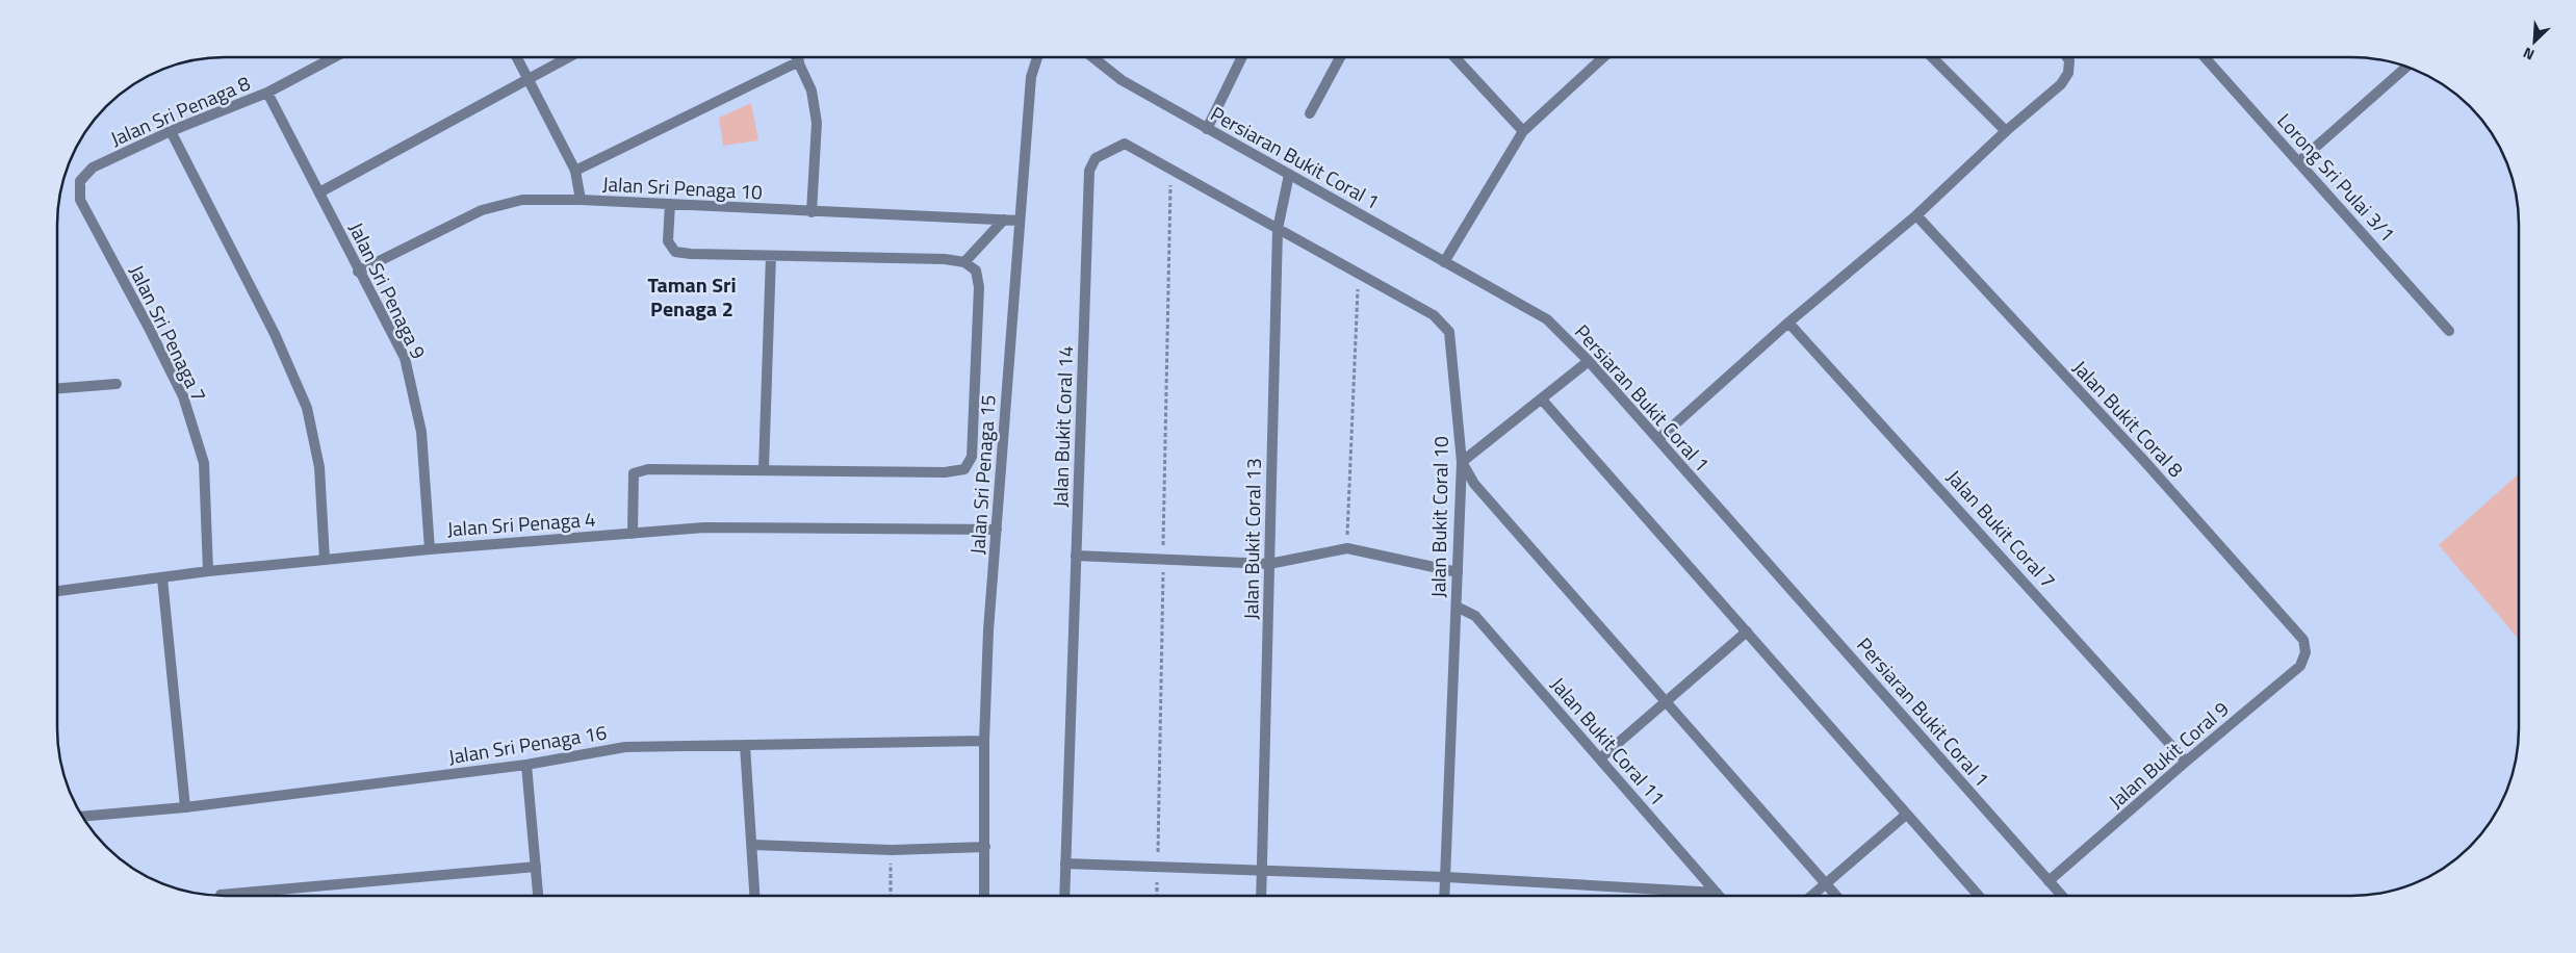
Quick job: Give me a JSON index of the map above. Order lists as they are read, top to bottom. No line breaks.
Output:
{"streets":{"street":["Jalan Sri Penaga 8","Persiaran Bukit Coral 1","Lorong Sri Pulai 3/1","Jalan Sri Penaga 10","Jalan Sri Penaga 9","Jalan Sri Penaga 7","Jalan Bukit Coral 8","Jalan Bukit Coral 14","Jalan Sri Penaga 15","Jalan Bukit Coral 10","Jalan Sri Penaga 4","Jalan Bukit Coral 7","Jalan Bukit Coral 13","Jalan Bukit Coral 11","Jalan Sri Penaga 16","Jalan Bukit Coral 9"]},"crossings":[["Jalan Sri Penaga 8","Jalan Sri Penaga 9"],["Jalan Sri Penaga 8","Jalan Sri Penaga 7"],["Persiaran Bukit Coral 1","Jalan Bukit Coral 13"],["Persiaran Bukit Coral 1","Jalan Bukit Coral 9"],["Jalan Sri Penaga 10","Jalan Sri Penaga 9"],["Jalan Sri Penaga 10","Jalan Sri Penaga 15"],["Jalan Sri Penaga 9","Jalan Sri Penaga 4"],["Jalan Sri Penaga 7","Jalan Sri Penaga 4"],["Jalan Bukit Coral 8","Jalan Bukit Coral 9"],["Jalan Bukit Coral 14","Jalan Bukit Coral 10"],["Jalan Bukit Coral 14","Jalan Bukit Coral 13"],["Jalan Sri Penaga 15","Jalan Sri Penaga 4"],["Jalan Sri Penaga 15","Jalan Sri Penaga 16"],["Jalan Bukit Coral 10","Jalan Bukit Coral 13"],["Jalan Bukit Coral 10","Jalan Bukit Coral 11"],["Jalan Bukit Coral 7","Jalan Bukit Coral 9"]],"districts":["Taman Sri Penaga 2"],"north":"bottom left"}
